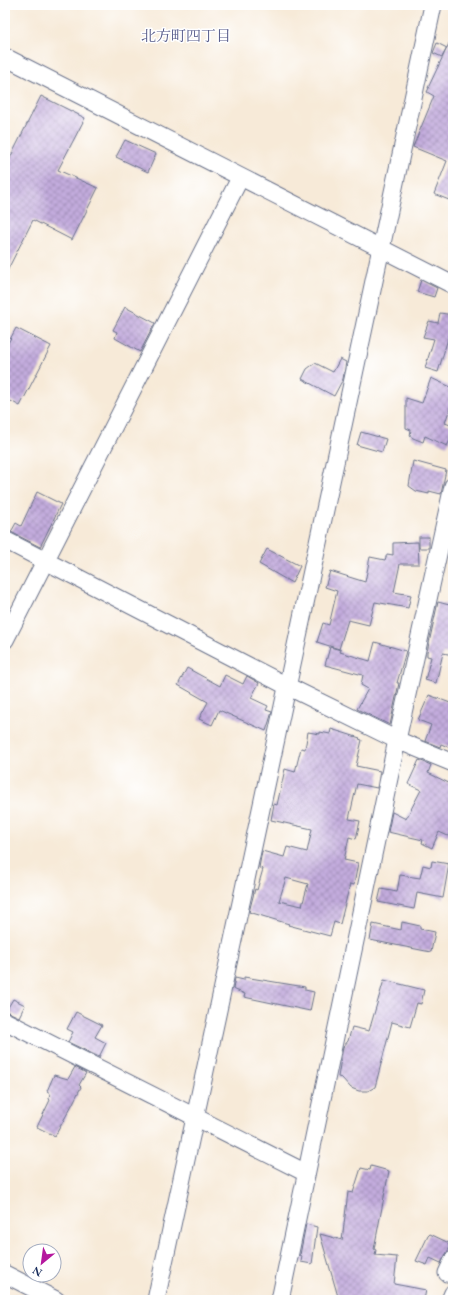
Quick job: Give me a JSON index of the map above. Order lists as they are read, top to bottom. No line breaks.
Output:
{"districts":["北方町四丁目"],"north":"bottom left"}
